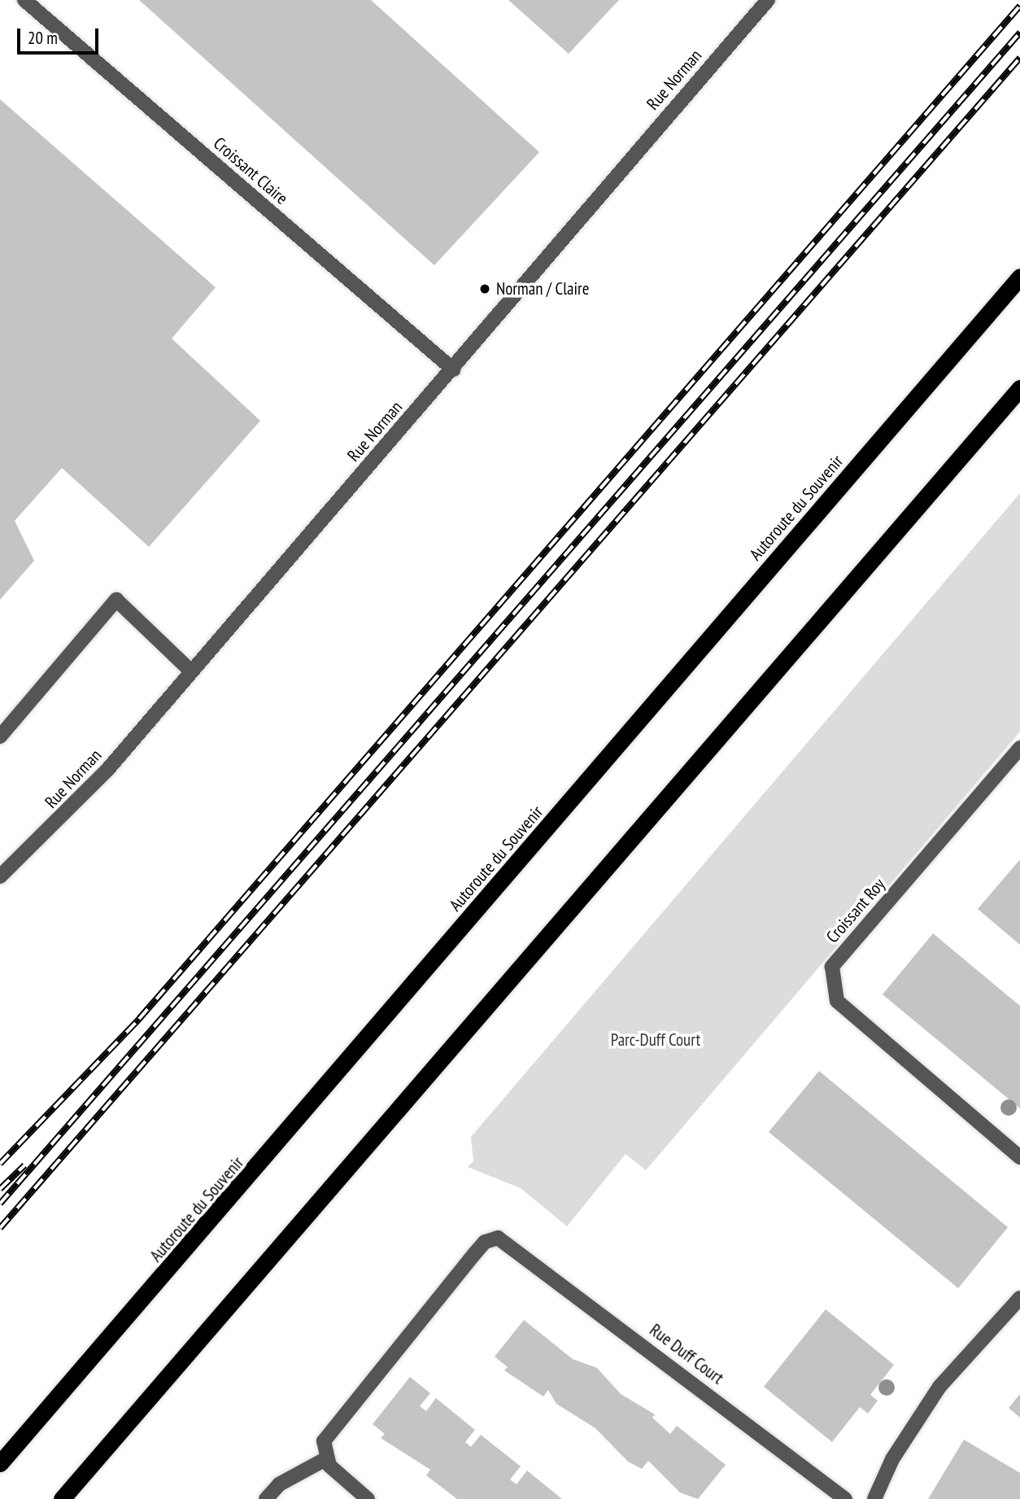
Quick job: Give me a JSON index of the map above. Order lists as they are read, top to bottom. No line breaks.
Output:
{"streets":{"highway":["Autoroute du Souvenir"],"street":["Rue Norman","Croissant Claire","Croissant Roy","Rue Duff Court"]},"crossings":[["Rue Norman","Croissant Claire"]],"parks":["Parc-Duff Court"],"places":["Norman / Claire"],"scale_bar":"20 m"}
